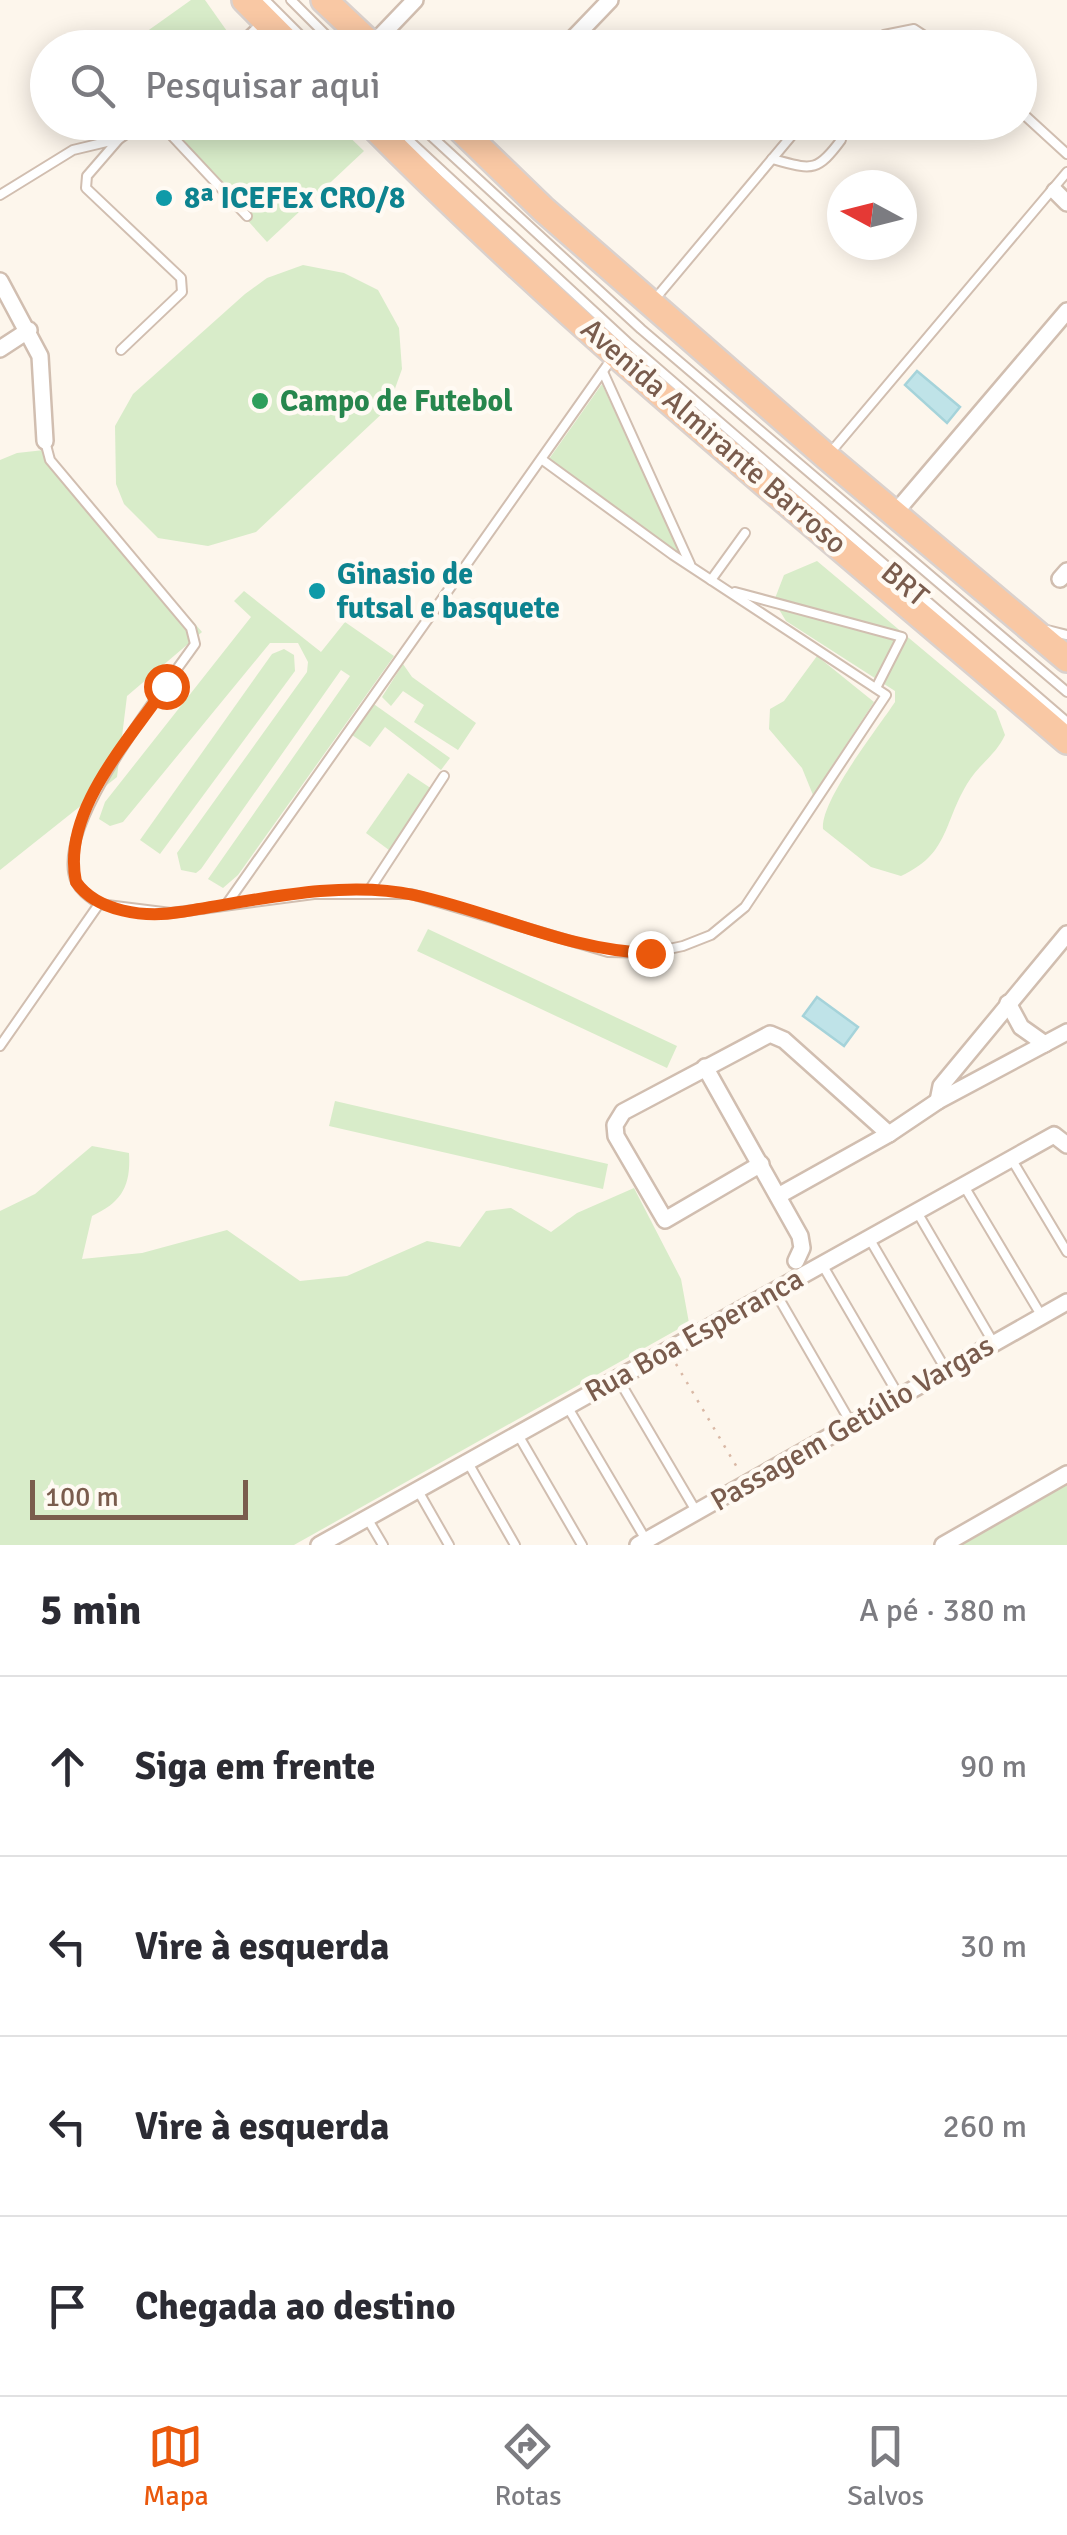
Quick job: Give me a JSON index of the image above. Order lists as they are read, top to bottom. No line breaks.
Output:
{"streets":{"highway":["Avenida Almirante Barroso"],"street":["Rua Boa Esperanca","Passagem Getúlio Vargas"],"lane":["BRT"]},"places":["8ª ICEFEx CRO/8","Campo de Futebol","Ginasio de futsal e basquete"],"scale_bar":"100 m","north":"left","page":{"search":"Pesquisar aqui","scale":"100 m","heading":["5 min","A pé · 380 m"],"list":[["Siga em frente","90 m"],["Vire à esquerda","30 m"],["Vire à esquerda","260 m"],"Chegada ao destino"],"nav":["Mapa","Rotas","Salvos"]}}
